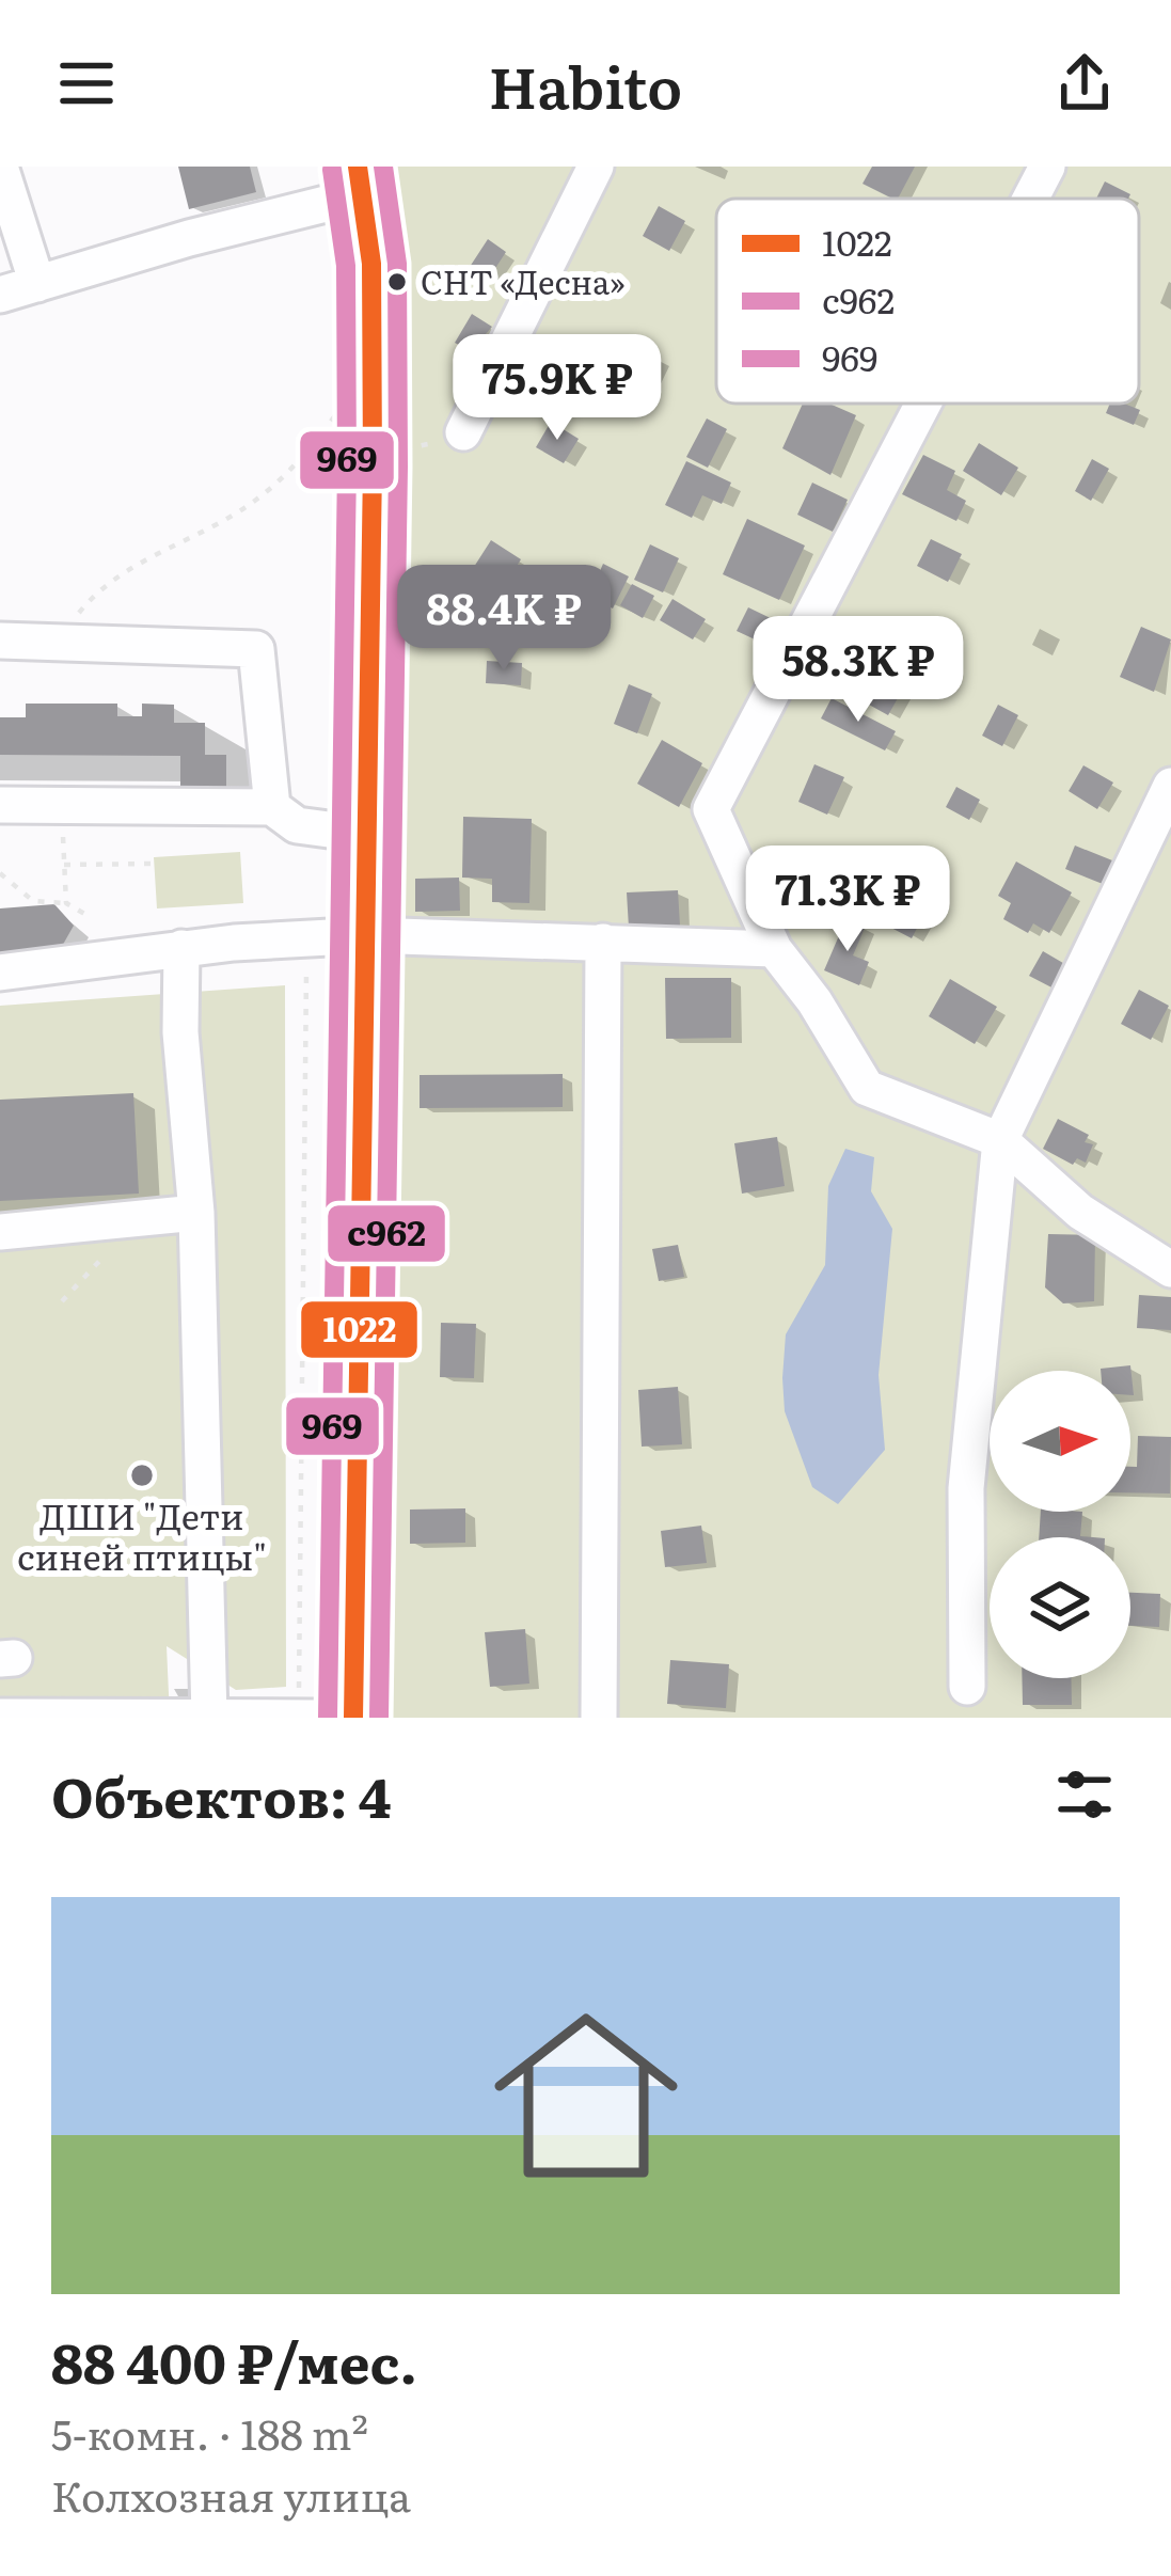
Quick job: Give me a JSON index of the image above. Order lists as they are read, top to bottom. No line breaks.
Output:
{"places":["СНТ «Десна»","ДШИ \"Дети синей птицы\""],"lines":["transit line 1022","transit line с962","transit line 969"],"legend":["1022","с962","969"],"north":"right","page":{"header":"Habito","price":["75.9K ₽","88.4K ₽","58.3K ₽","71.3K ₽"],"heading":"Объектов: 4","list":[{"name":"88 400 ₽/мес.","note":"5-комн. · 188 m² · Колхозная улица"}]}}
